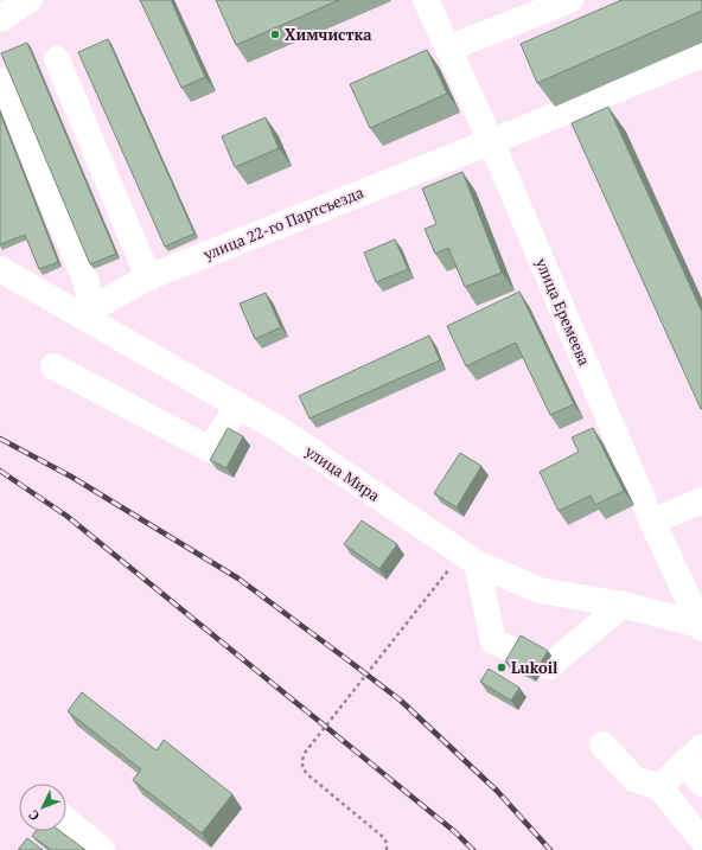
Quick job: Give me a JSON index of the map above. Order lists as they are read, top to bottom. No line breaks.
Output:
{"streets":{"street":["улица 22-го Партсъезда","улица Еремеева","улица Мира"]},"crossings":[["улица 22-го Партсъезда","улица Еремеева"],["улица 22-го Партсъезда","улица Мира"],["улица Еремеева","улица Мира"]],"places":["Химчистка","Lukoil"],"north":"bottom left"}
